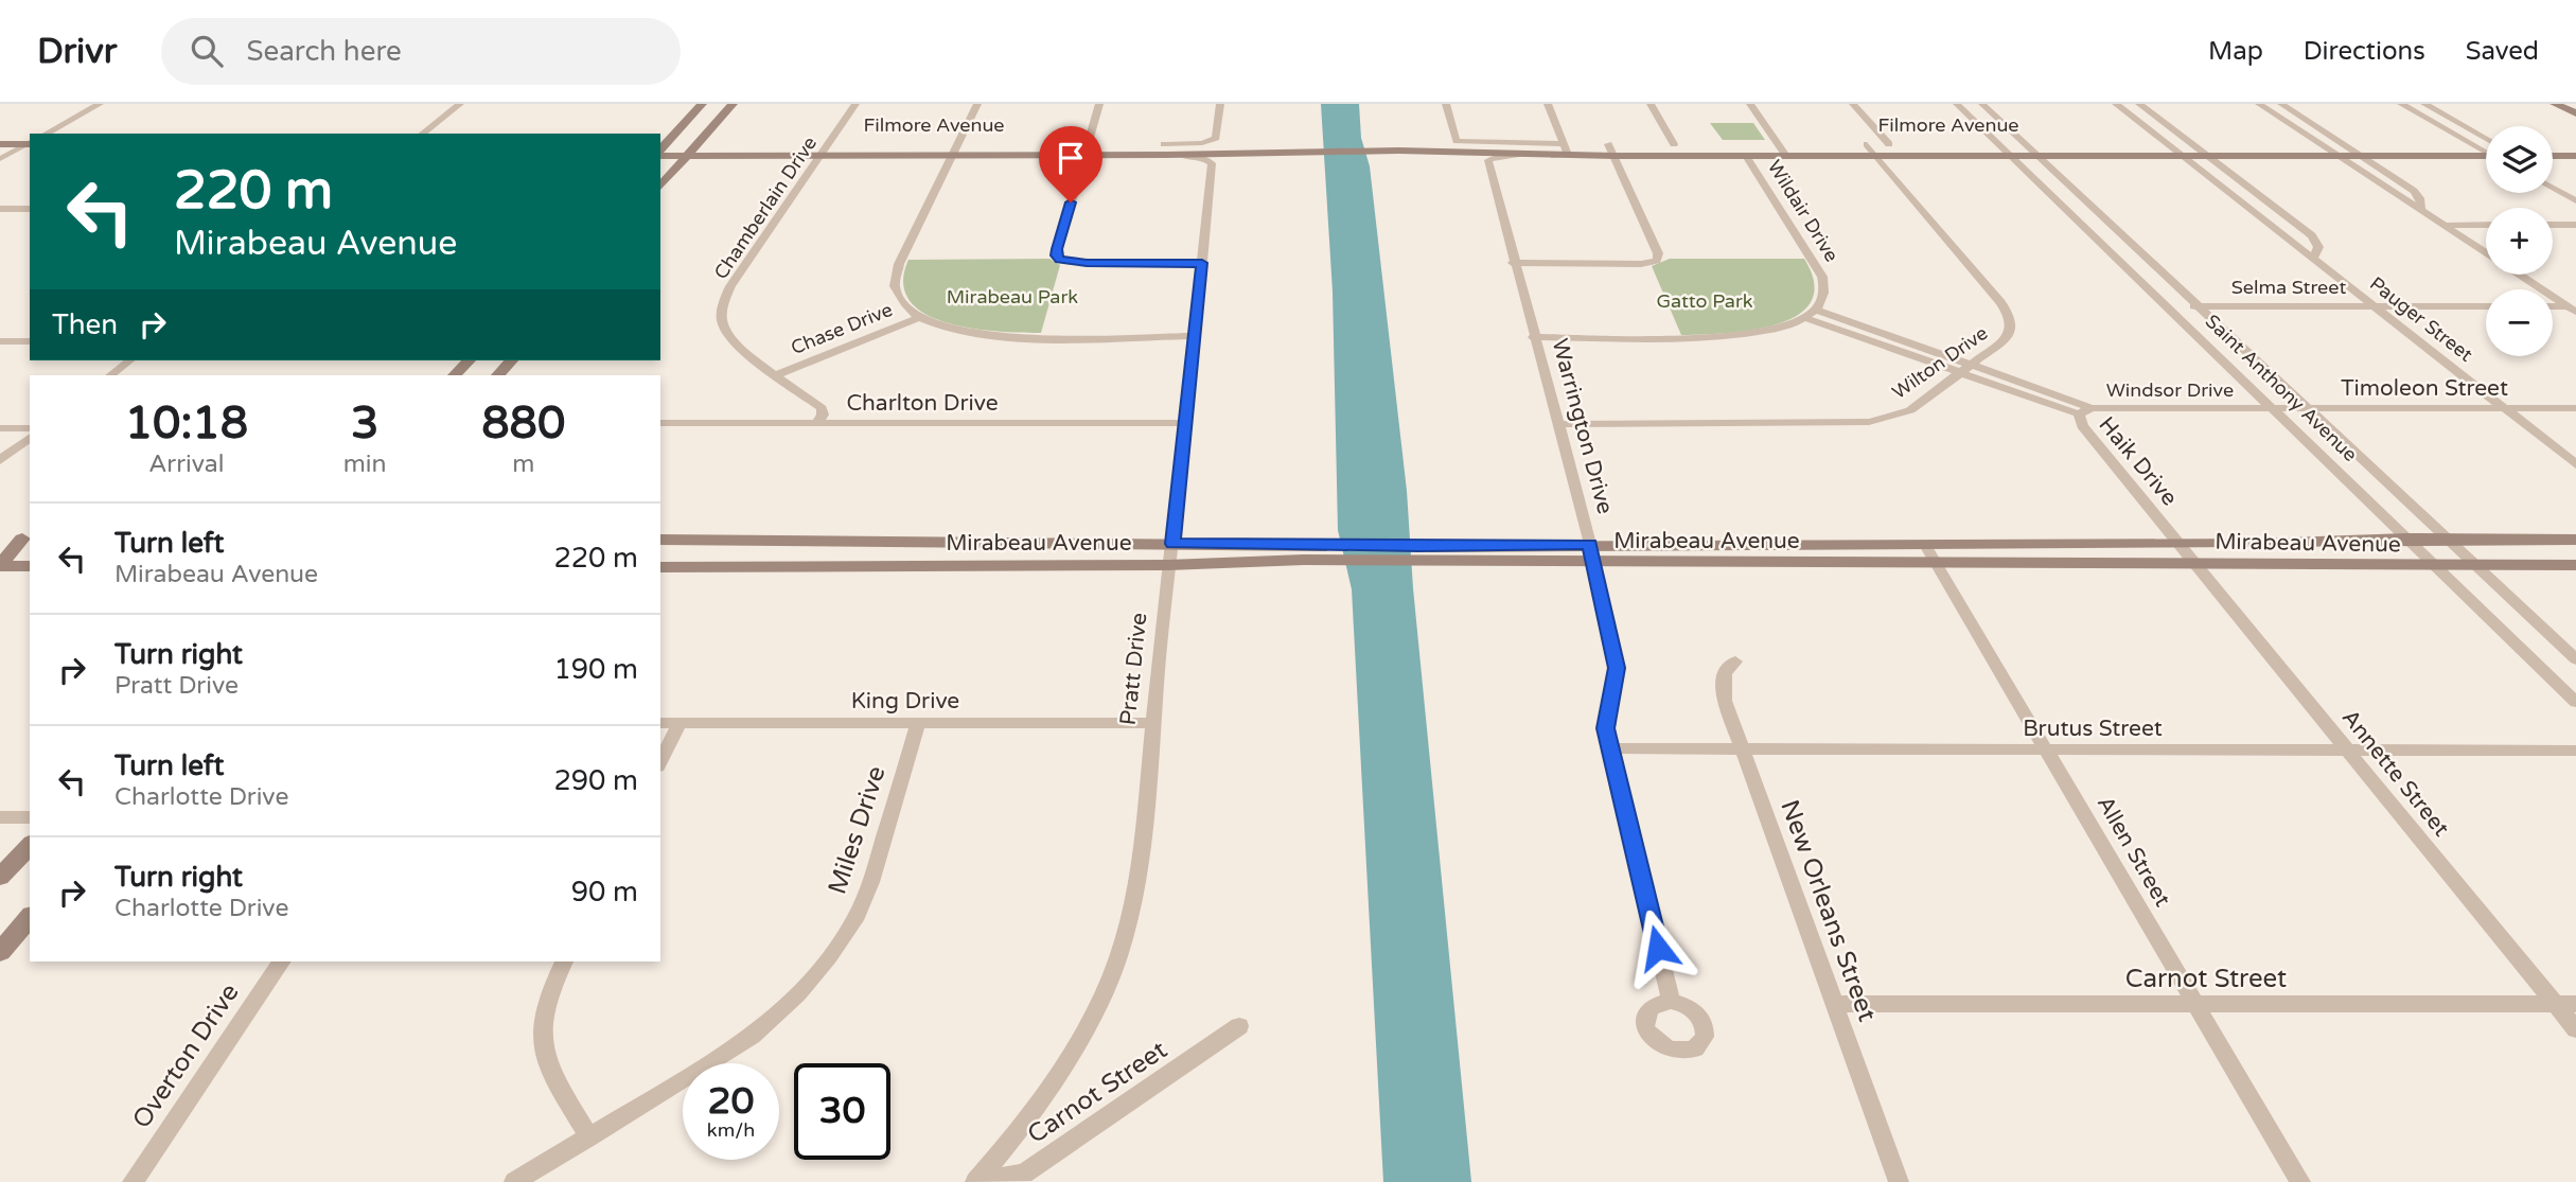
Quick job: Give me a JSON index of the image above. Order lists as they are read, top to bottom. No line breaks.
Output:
{"streets":{"street":["Filmore Avenue","Chamberlain Drive","Wildair Drive","Selma Street","Pauger Street","Chase Drive","Wilton Drive","Saint Anthony Avenue","Timoleon Street","Windsor Drive","Charlton Drive","Warrington Drive","Haik Drive","Mirabeau Avenue","Pratt Drive","King Drive","Brutus Street","Annette Street","Miles Drive","Allen Street","New Orleans Street","Carnot Street","Overton Drive"]},"crossings":[["Filmore Avenue","Chamberlain Drive"],["Filmore Avenue","Wildair Drive"],["Filmore Avenue","Pauger Street"],["Filmore Avenue","Wilton Drive"],["Filmore Avenue","Saint Anthony Avenue"],["Filmore Avenue","Warrington Drive"],["Filmore Avenue","Pratt Drive"],["Chamberlain Drive","Chase Drive"],["Chamberlain Drive","Charlton Drive"],["Wildair Drive","Windsor Drive"],["Selma Street","Pauger Street"],["Selma Street","Saint Anthony Avenue"],["Pauger Street","Timoleon Street"],["Wilton Drive","Windsor Drive"],["Wilton Drive","Warrington Drive"],["Saint Anthony Avenue","Timoleon Street"],["Saint Anthony Avenue","Windsor Drive"],["Saint Anthony Avenue","Mirabeau Avenue"],["Timoleon Street","Windsor Drive"],["Windsor Drive","Haik Drive"],["Charlton Drive","Pratt Drive"],["Warrington Drive","Mirabeau Avenue"],["Warrington Drive","Brutus Street"],["Haik Drive","Mirabeau Avenue"],["Haik Drive","Annette Street"],["Mirabeau Avenue","Pratt Drive"],["Mirabeau Avenue","Annette Street"],["Mirabeau Avenue","Allen Street"],["Pratt Drive","King Drive"],["Pratt Drive","Carnot Street"],["King Drive","Miles Drive"],["Brutus Street","Annette Street"],["Brutus Street","Allen Street"],["Brutus Street","New Orleans Street"],["Annette Street","Carnot Street"],["Allen Street","Carnot Street"],["New Orleans Street","Carnot Street"]],"parks":["Mirabeau Park","Gatto Park"],"page":{"header":"Drivr","search":"Search here","nav":["Map","Directions","Saved"],"map_buttons":["+","−"],"turn":["220 m","Mirabeau Avenue"],"then":"Then","eta":["10:18","Arrival","3","min","880","m"],"list":[{"name":"Turn left","note":"Mirabeau Avenue","value":"220 m"},{"name":"Turn right","note":"Pratt Drive","value":"190 m"},{"name":"Turn left","note":"Charlotte Drive","value":"290 m"},{"name":"Turn right","note":"Charlotte Drive","value":"90 m"}],"speed":"20 km/h","limit":"30"}}
